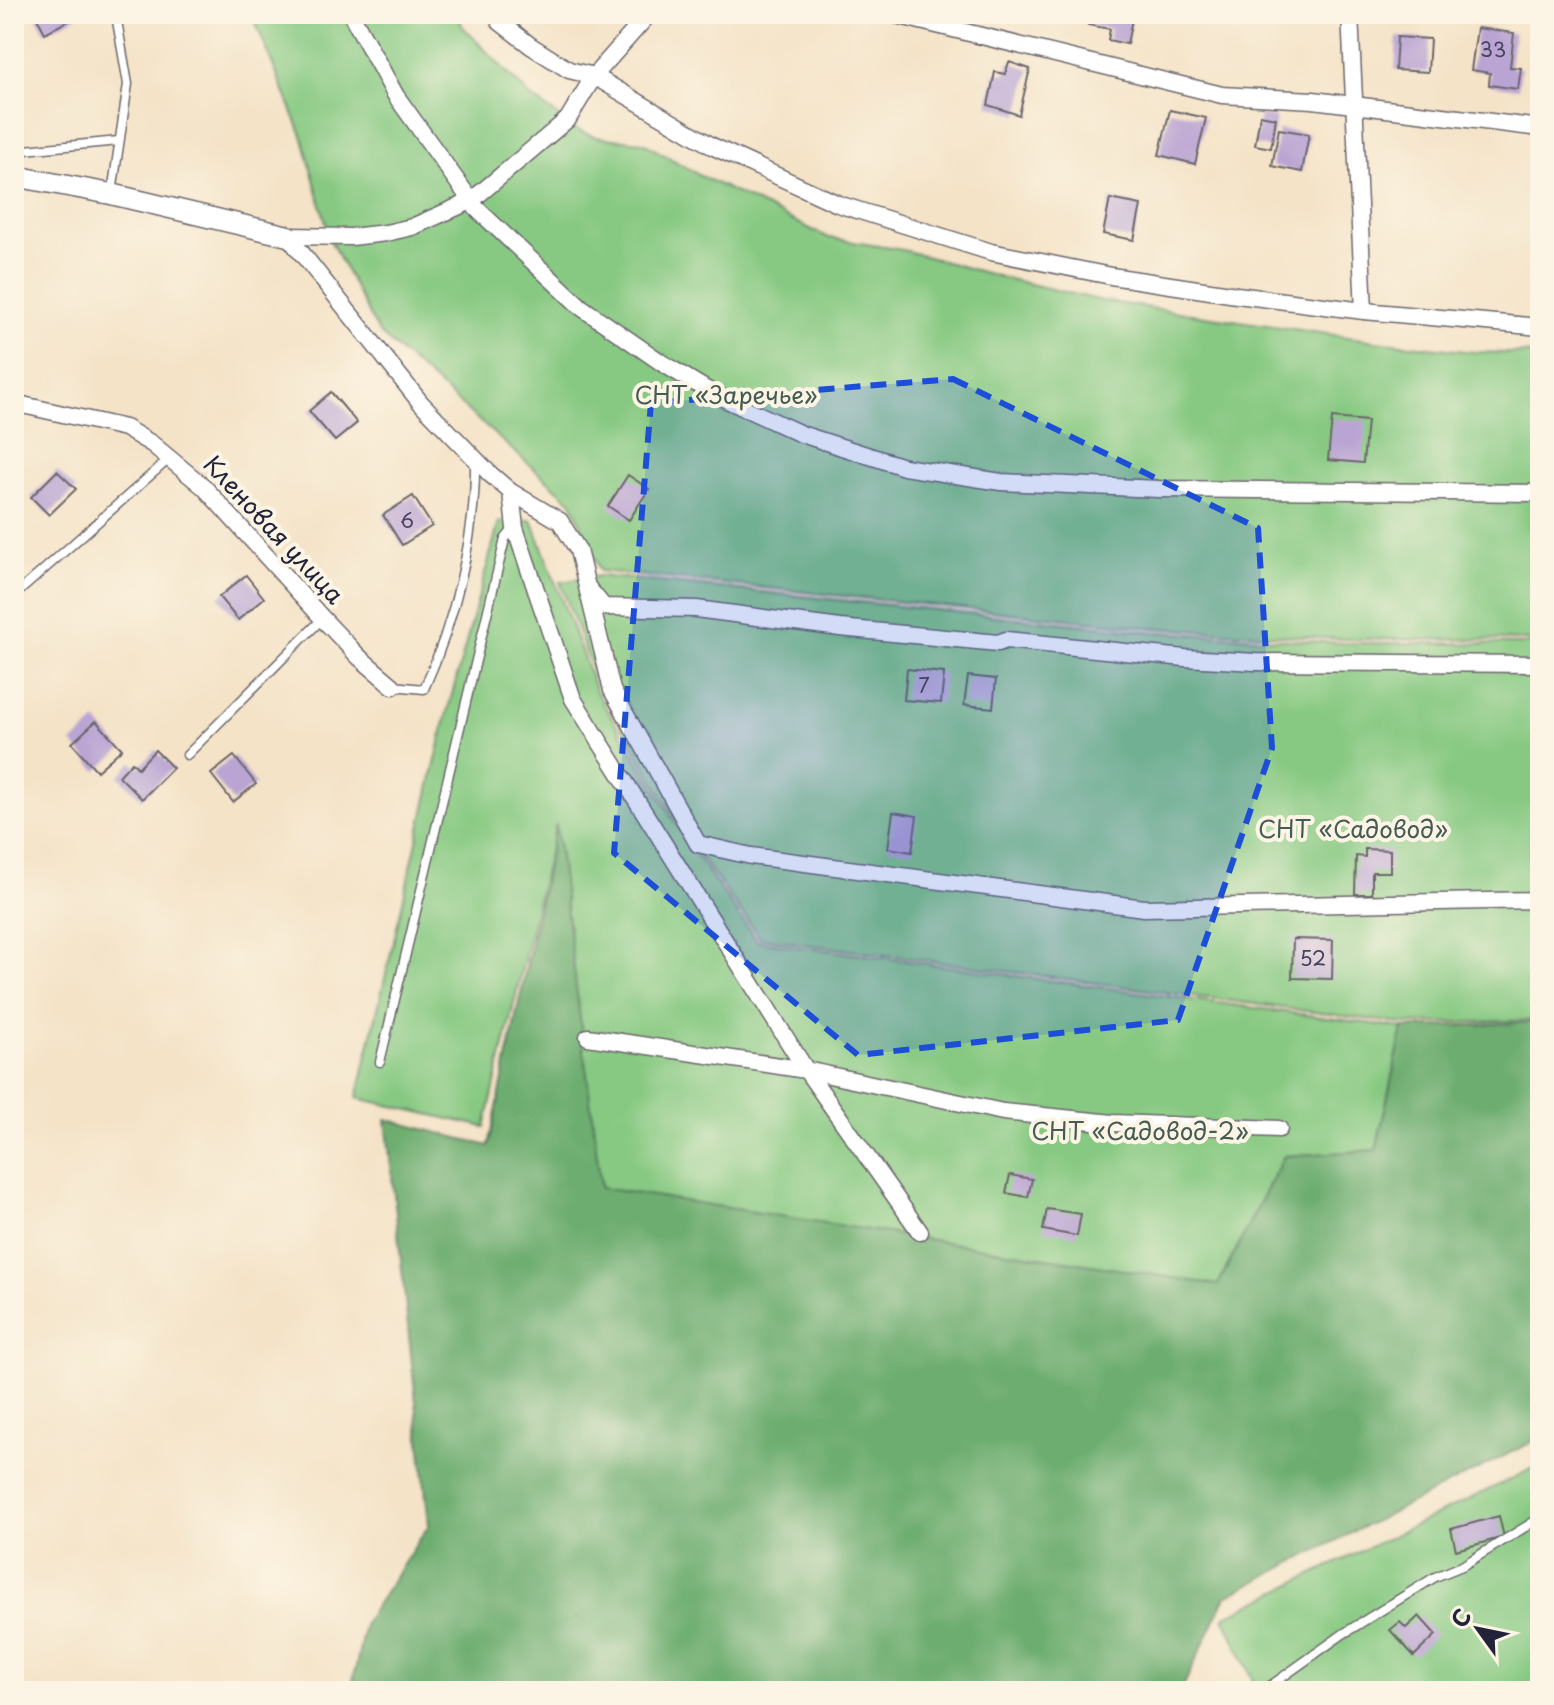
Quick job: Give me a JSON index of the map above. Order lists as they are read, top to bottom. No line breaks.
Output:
{"streets":{"street":["Кленовая улица"]},"parks":["СНТ «Заречье»","СНТ «Садовод»","СНТ «Садовод-2»"],"house_numbers":["33","6","7","52"],"north":"top left"}
